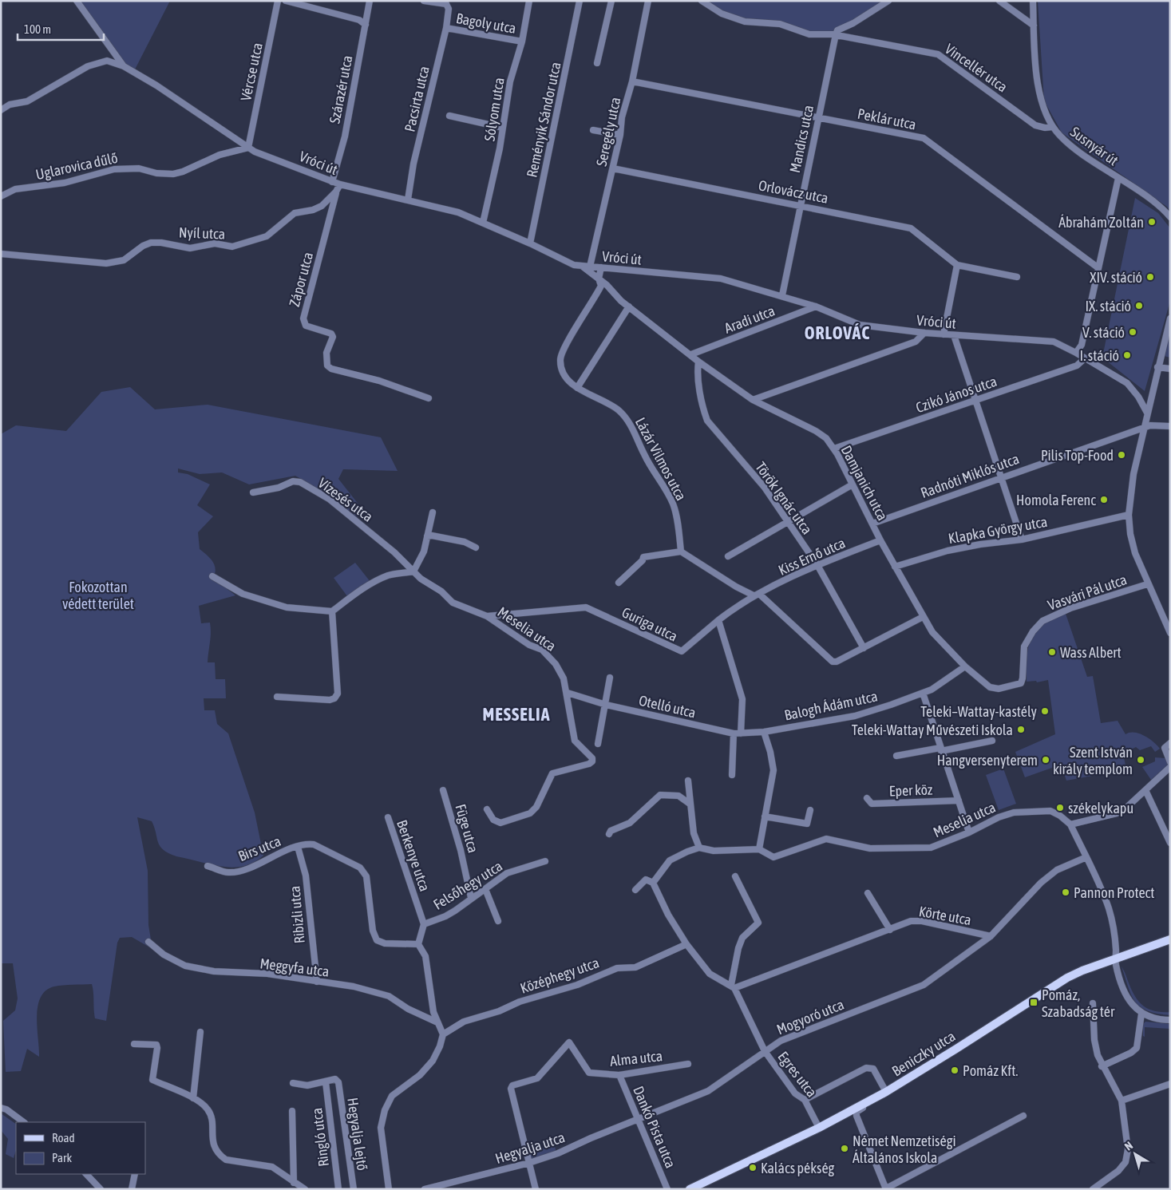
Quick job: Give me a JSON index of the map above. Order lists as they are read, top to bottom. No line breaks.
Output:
{"streets":{"main road":["Beniczky utca"],"street":["Bagoly utca","Vincellér utca","Vércse utca","Szárazér utca","Pacsirta utca","Sólyom utca","Peklár utca","Reményik Sándor utca","Seregély utca","Mandics utca","Susnyár út","Vróci út","Uglarovica dűlő","Orlovácz utca","Nyíl utca","Zápor utca","Aradi utca","Czikó János utca","Lázár Vilmos utca","Radnóti Miklós utca","Damjanich utca","Török Ignác utca","Vízesés utca","Klapka György utca","Kiss Ernő utca","Vasvári Pál utca","Guriga utca","Meselia utca","Balogh Ádám utca","Otelló utca","Eper köz","Füge utca","Birs utca","Berkenye utca","Felsőhegy utca","Ribizli utca","Körte utca","Meggyfa utca","Középhegy utca","Mogyoró utca","Alma utca","Egres utca","Dankó Pista utca","Hegyalja lejtő","Ringló utca","Hegyalja utca"]},"crossings":[["Bagoly utca","Pacsirta utca"],["Bagoly utca","Sólyom utca"],["Vincellér utca","Mandics utca"],["Vincellér utca","Susnyár út"],["Vércse utca","Vróci út"],["Vércse utca","Uglarovica dűlő"],["Szárazér utca","Vróci út"],["Pacsirta utca","Vróci út"],["Sólyom utca","Vróci út"],["Peklár utca","Seregély utca"],["Peklár utca","Mandics utca"],["Reményik Sándor utca","Vróci út"],["Seregély utca","Vróci út"],["Seregély utca","Orlovácz utca"],["Mandics utca","Vróci út"],["Mandics utca","Orlovácz utca"],["Vróci út","Uglarovica dűlő"],["Vróci út","Nyíl utca"],["Vróci út","Aradi utca"],["Vróci út","Czikó János utca"],["Vróci út","Damjanich utca"],["Nyíl utca","Zápor utca"],["Aradi utca","Damjanich utca"],["Czikó János utca","Damjanich utca"],["Lázár Vilmos utca","Damjanich utca"],["Radnóti Miklós utca","Damjanich utca"],["Damjanich utca","Török Ignác utca"],["Damjanich utca","Klapka György utca"],["Damjanich utca","Kiss Ernő utca"],["Damjanich utca","Vasvári Pál utca"],["Damjanich utca","Balogh Ádám utca"],["Török Ignác utca","Kiss Ernő utca"],["Vízesés utca","Meselia utca"],["Kiss Ernő utca","Guriga utca"],["Guriga utca","Meselia utca"],["Meselia utca","Otelló utca"],["Balogh Ádám utca","Otelló utca"],["Füge utca","Felsőhegy utca"],["Birs utca","Felsőhegy utca"],["Birs utca","Ribizli utca"],["Berkenye utca","Felsőhegy utca"],["Ribizli utca","Meggyfa utca"],["Körte utca","Mogyoró utca"],["Körte utca","Egres utca"],["Mogyoró utca","Egres utca"],["Mogyoró utca","Dankó Pista utca"],["Mogyoró utca","Hegyalja utca"],["Beniczky utca","Egres utca"],["Alma utca","Dankó Pista utca"],["Alma utca","Hegyalja utca"],["Dankó Pista utca","Hegyalja utca"],["Hegyalja lejtő","Ringló utca"]],"districts":["ORLOVÁC","MESSELIA"],"parks":["Fokozottan védett terület"],"places":{"other":["Ábrahám Zoltán","XIV. stáció","IX. stáció","V. stáció","I. stáció","Pilis Top-Food","Homola Ferenc","Wass Albert","Teleki–Wattay-kastély","Teleki-Wattay Művészeti Iskola","Hangversenyterem","Szent István király templom","székelykapu","Pannon Protect","Pomáz Kft.","Német Nemzetiségi Általános Iskola","Kalács pékség"],"transit":["Pomáz, Szabadság tér"]},"legend":["Road","Park"],"scale_bar":"100 m","north":"top left"}
